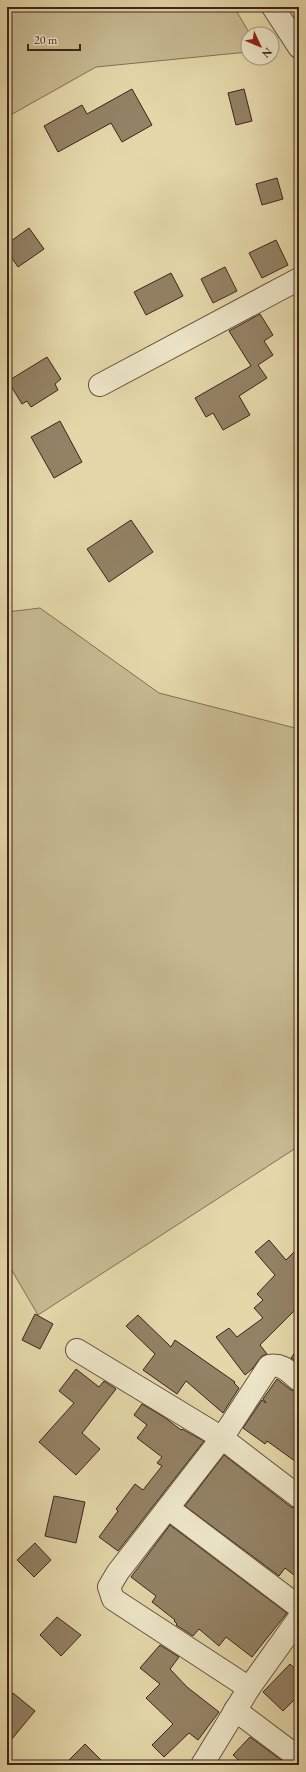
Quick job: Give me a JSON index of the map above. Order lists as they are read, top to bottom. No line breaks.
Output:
{"scale_bar":"20 m","north":"bottom right"}
